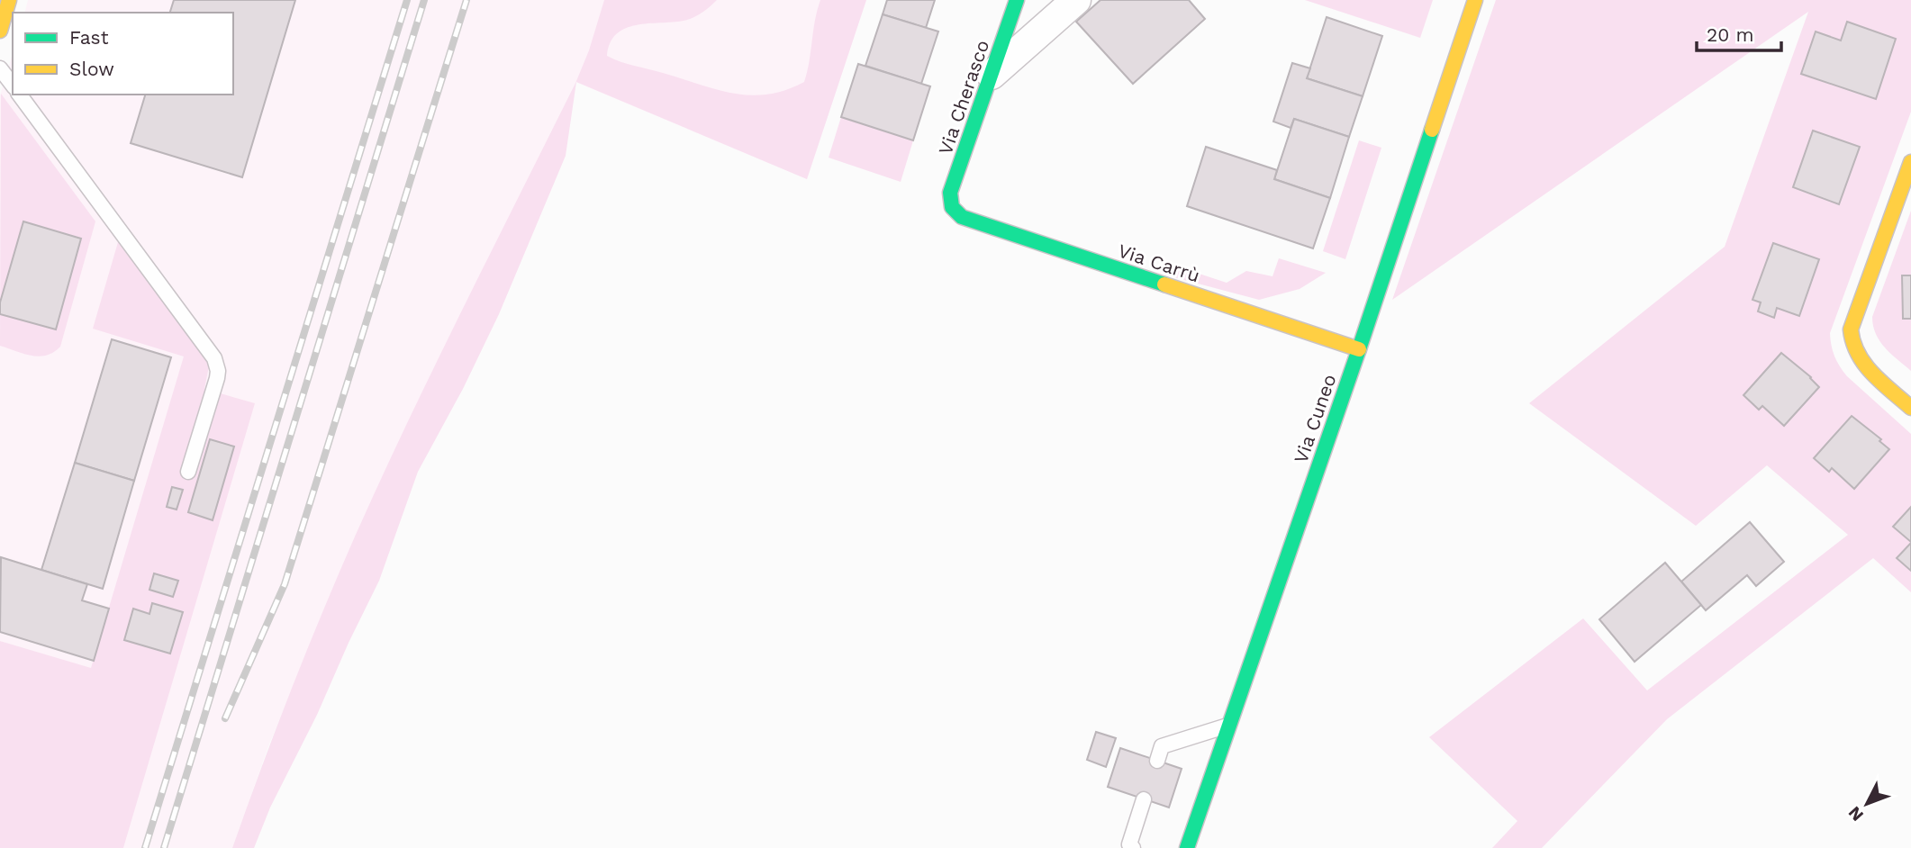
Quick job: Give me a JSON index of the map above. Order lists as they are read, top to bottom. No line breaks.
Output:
{"streets":{"street":["Via Cherasco","Via Carrù","Via Cuneo"]},"crossings":[["Via Cherasco","Via Carrù"],["Via Carrù","Via Cuneo"]],"legend":["Fast","Slow"],"scale_bar":"20 m","north":"bottom left"}
